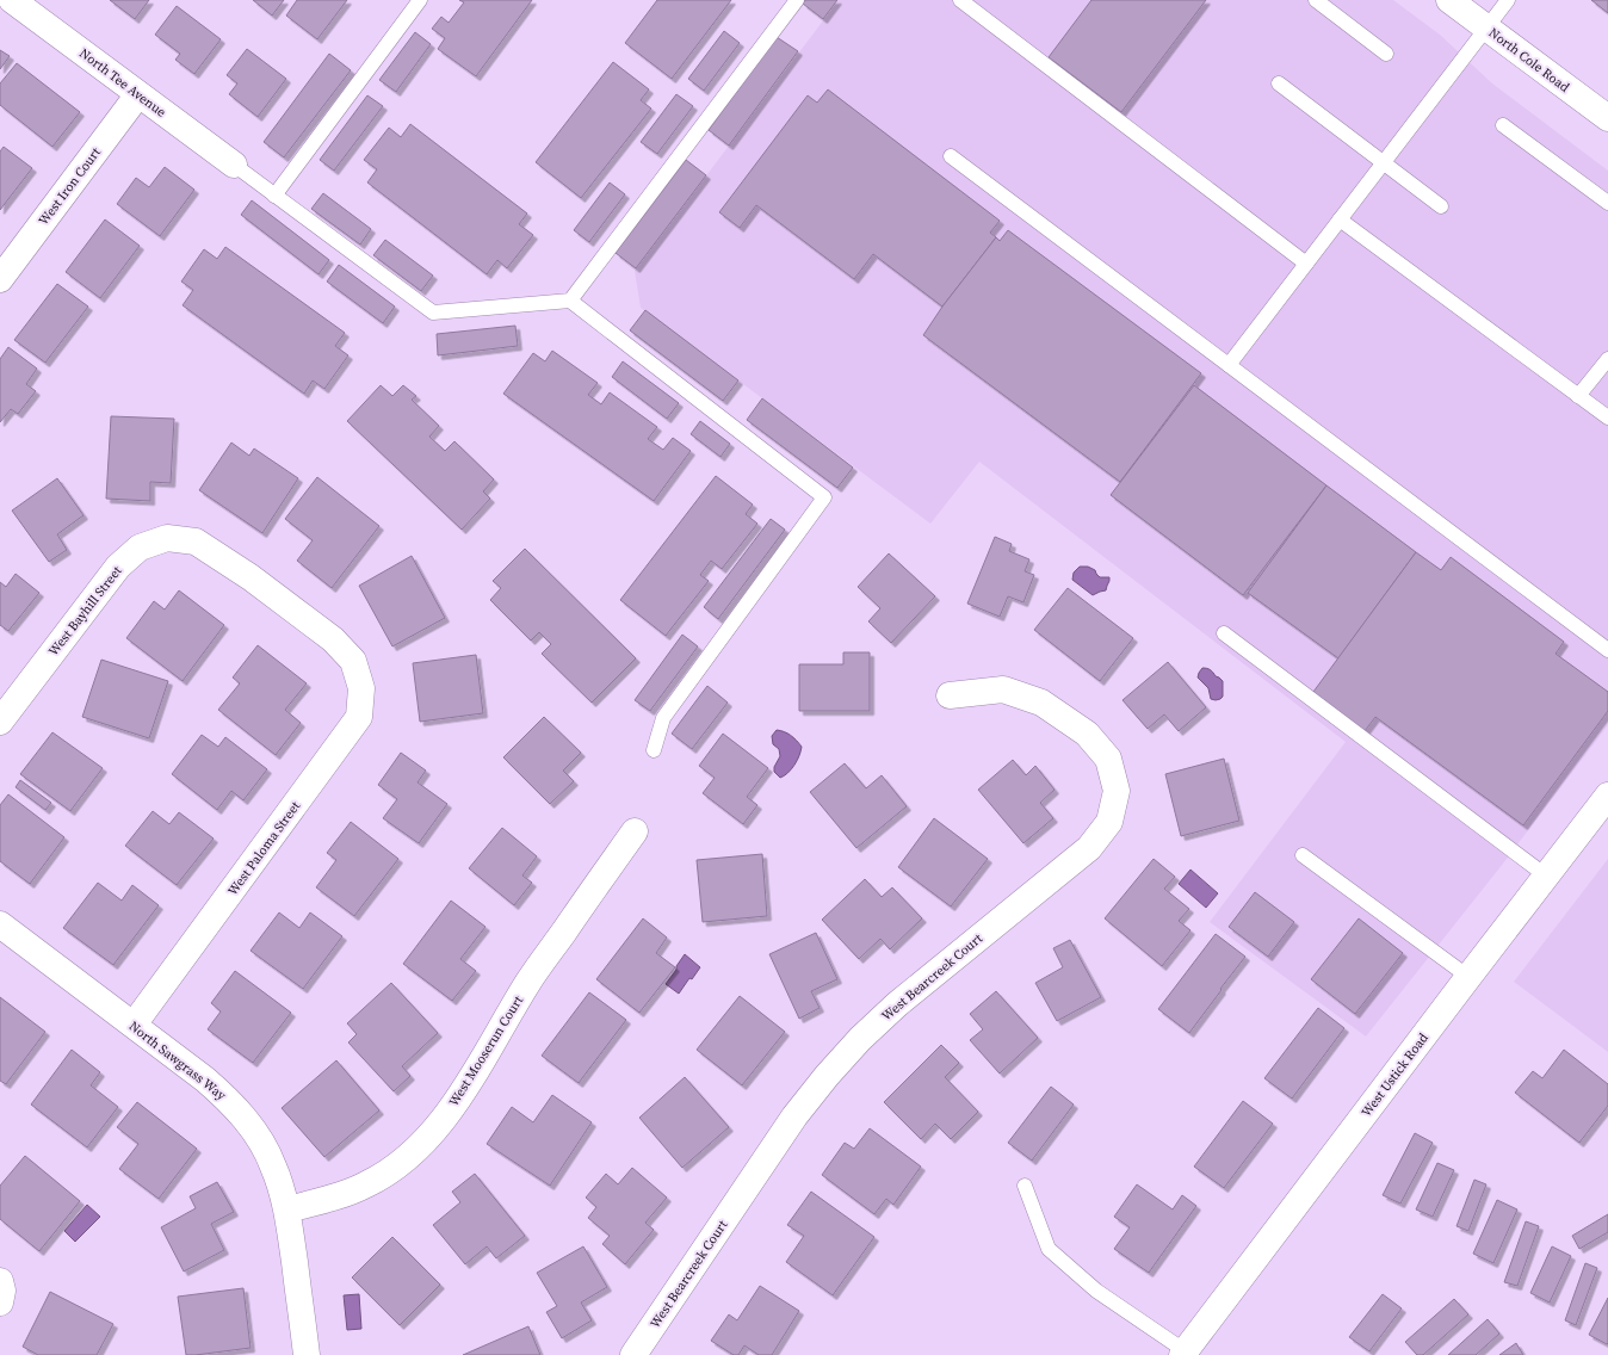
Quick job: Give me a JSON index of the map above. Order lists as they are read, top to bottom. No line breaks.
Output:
{"streets":{"street":["North Cole Road","North Tee Avenue","West Iron Court","West Bayhill Street","West Paloma Street","West Bearcreek Court","West Mooserun Court","North Sawgrass Way","West Ustick Road"]},"crossings":[["North Tee Avenue","West Iron Court"],["West Bayhill Street","West Paloma Street"],["West Paloma Street","North Sawgrass Way"],["West Mooserun Court","North Sawgrass Way"]]}
